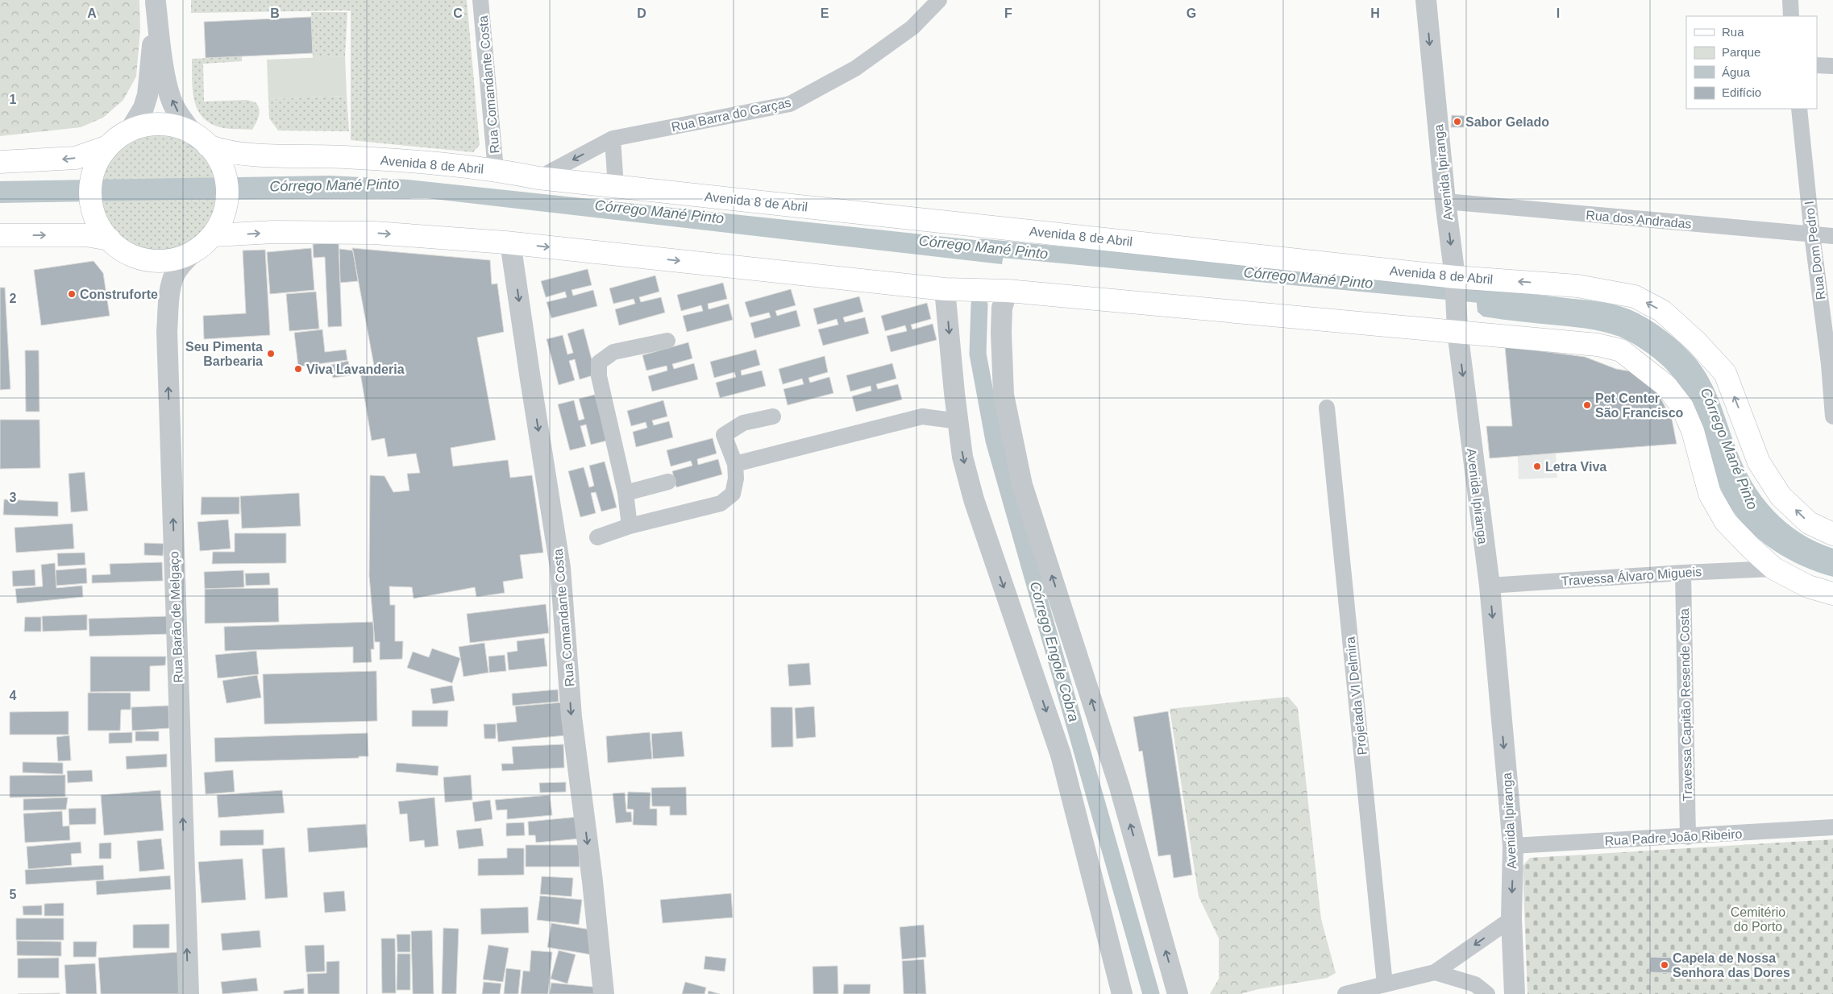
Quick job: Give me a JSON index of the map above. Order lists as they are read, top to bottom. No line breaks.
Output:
{"streets":{"main road":["Avenida 8 de Abril"],"street":["Rua Comandante Costa","Rua Barra do Garças","Avenida Ipiranga","Rua dos Andradas","Rua Dom Pedro I","Travessa Álvaro Migueis","Rua Barão de Melgaço","Projetada VI Delmira","Travessa Capitão Resende Costa","Rua Padre João Ribeiro"]},"crossings":[["Rua Comandante Costa","Avenida 8 de Abril"],["Rua Barra do Garças","Avenida 8 de Abril"],["Avenida 8 de Abril","Avenida Ipiranga"],["Avenida 8 de Abril","Rua Barão de Melgaço"],["Avenida Ipiranga","Rua dos Andradas"],["Avenida Ipiranga","Travessa Álvaro Migueis"],["Avenida Ipiranga","Rua Padre João Ribeiro"],["Rua dos Andradas","Rua Dom Pedro I"],["Travessa Álvaro Migueis","Travessa Capitão Resende Costa"],["Travessa Capitão Resende Costa","Rua Padre João Ribeiro"]],"one_way":["Rua Comandante Costa","Avenida Ipiranga","Rua Barão de Melgaço"],"water":["Córrego Mané Pinto","Córrego Engole Cobra"],"parks":["Cemitério do Porto"],"places":["Sabor Gelado","Construforte","Seu Pimenta Barbearia","Viva Lavanderia","Pet Center São Francisco","Letra Viva","Capela de Nossa Senhora das Dores"],"legend":["Rua","Parque","Água","Edifício"],"grid":{"columns":["A","B","C","D","E","F","G","H","I"],"rows":["1","2","3","4","5"]}}
